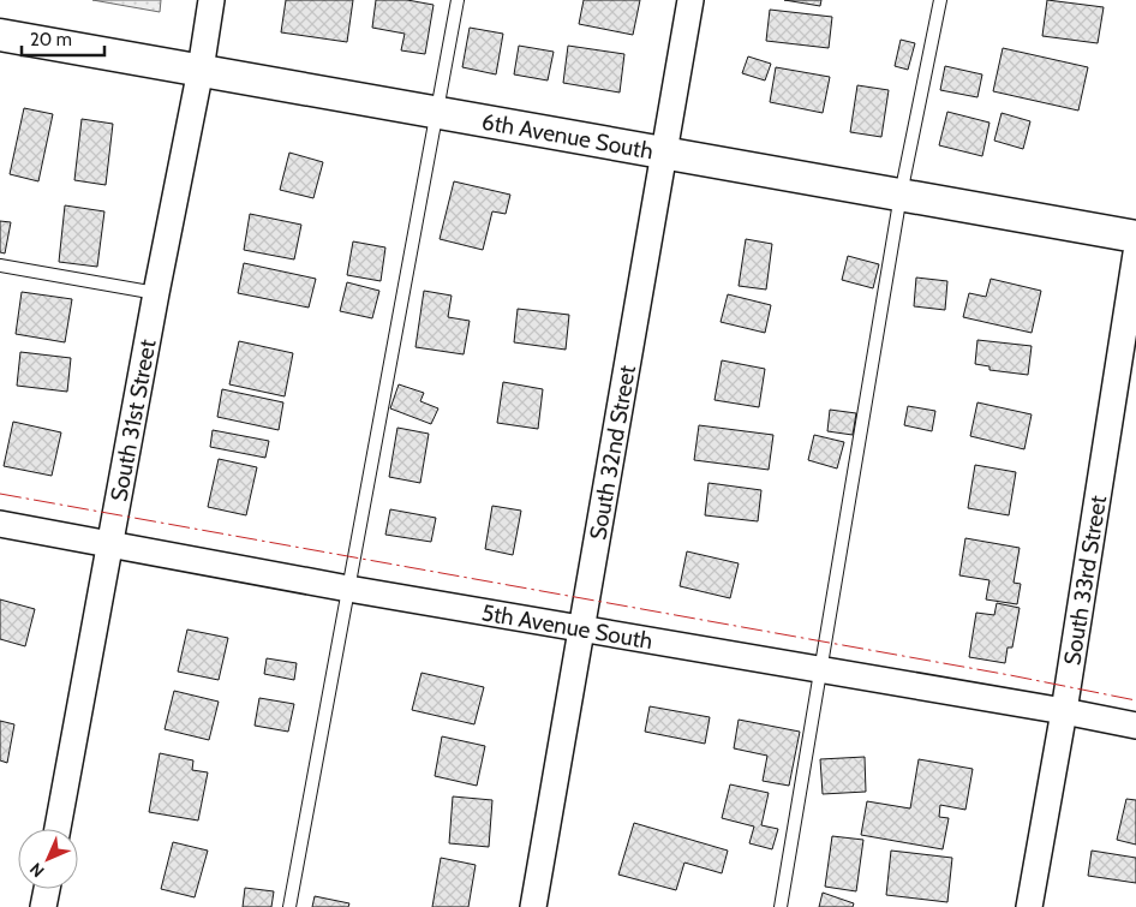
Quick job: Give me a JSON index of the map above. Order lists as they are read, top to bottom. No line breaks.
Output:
{"streets":{"street":["6th Avenue South","South 31st Street","South 32nd Street","South 33rd Street","5th Avenue South"]},"crossings":[["6th Avenue South","South 31st Street"],["6th Avenue South","South 32nd Street"],["South 31st Street","5th Avenue South"],["South 32nd Street","5th Avenue South"],["South 33rd Street","5th Avenue South"]],"scale_bar":"20 m","north":"bottom left"}
